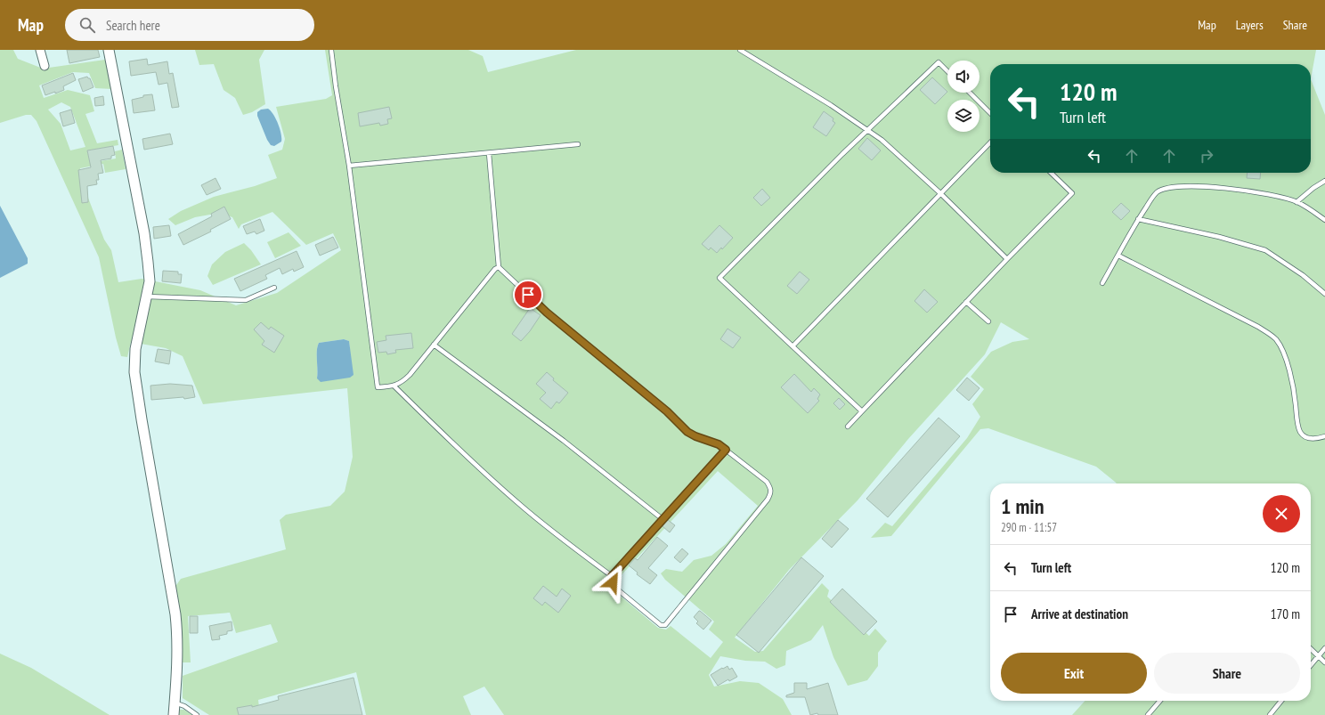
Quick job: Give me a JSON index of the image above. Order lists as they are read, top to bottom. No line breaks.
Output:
{"page":{"header":"Map","search":"Search here","nav":["Map","Layers","Share"],"turn":["120 m","Turn left"],"heading":["1 min","290 m · 11:57"],"list":[{"name":"Turn left","value":"120 m"},{"name":"Arrive at destination","value":"170 m"}],"buttons":["Exit","Share"]}}
